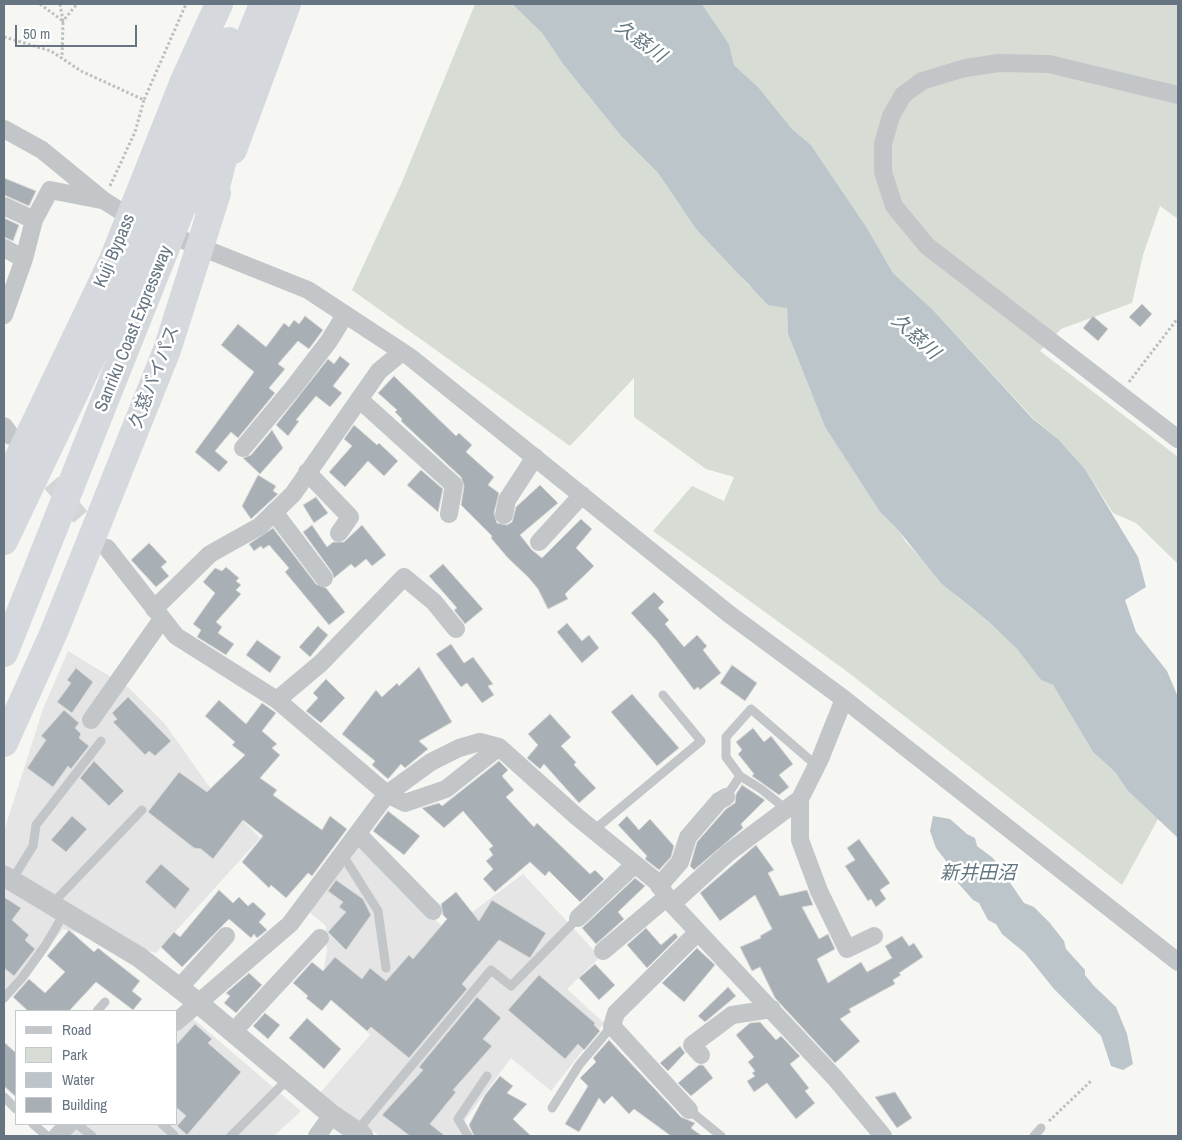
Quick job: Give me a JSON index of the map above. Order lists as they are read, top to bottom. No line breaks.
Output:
{"streets":{"highway":["Kuji Bypass","Sanriku Coast Expressway","久慈バイパス"]},"crossings":[["Kuji Bypass","Sanriku Coast Expressway"]],"water":["久慈川","新井田沼"],"legend":["Road","Park","Water","Building"],"scale_bar":"50 m"}
